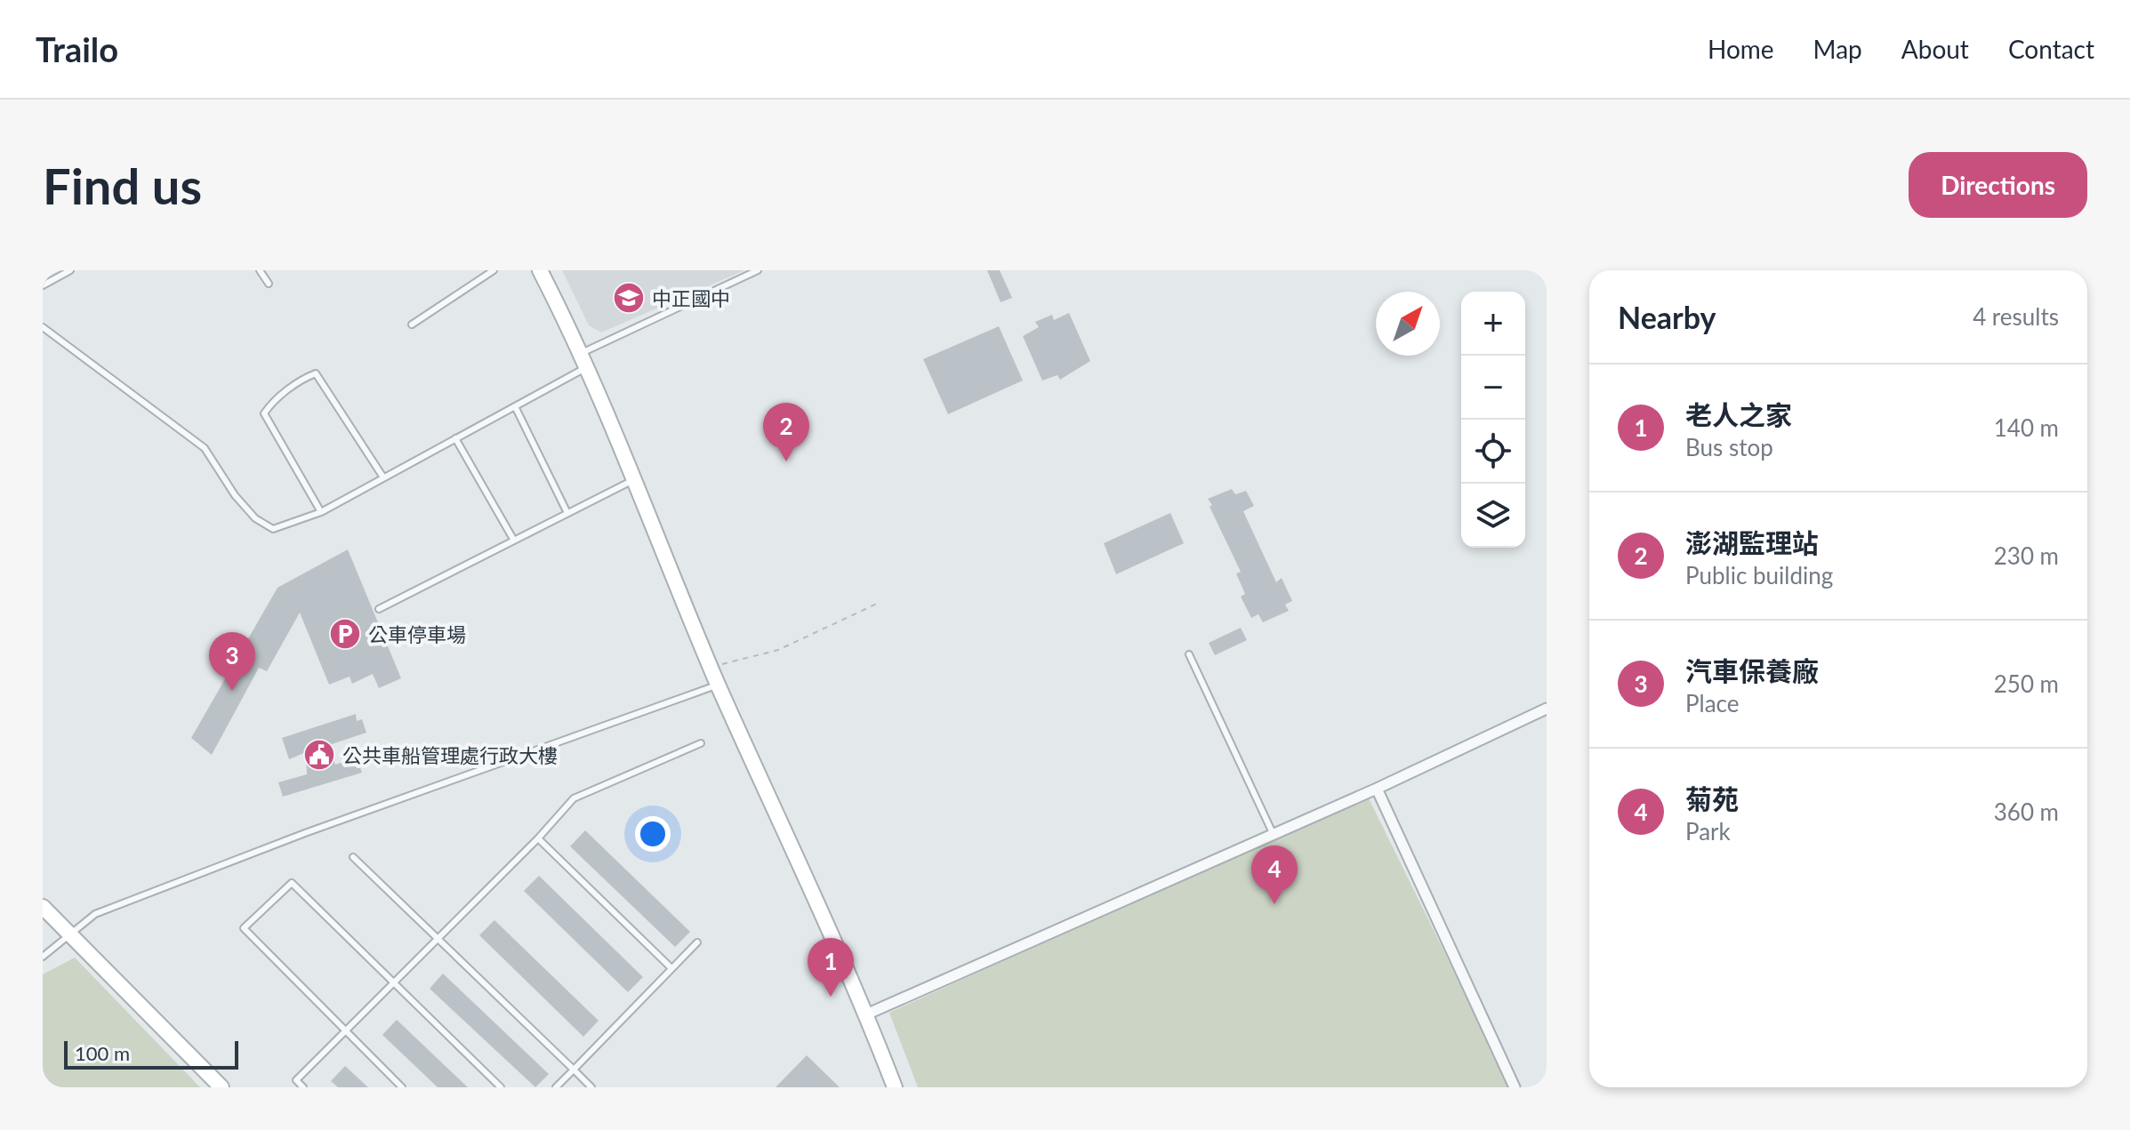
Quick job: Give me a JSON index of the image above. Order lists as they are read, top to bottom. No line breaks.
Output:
{"places":{"school or university":["中正國中"],"parking":["公車停車場"],"public building":["公共車船管理處行政大樓"]},"scale_bar":"100 m","north":"top right","page":{"header":"Trailo","nav":["Home","Map","About","Contact"],"buttons":"Directions","title":"Find us","heading":["Nearby","4 results"],"map_buttons":["+","−"],"list":[{"mark":"1","name":"老人之家","note":"Bus stop","value":"140 m"},{"mark":"2","name":"澎湖監理站","note":"Public building","value":"230 m"},{"mark":"3","name":"汽車保養廠","note":"Place","value":"250 m"},{"mark":"4","name":"菊苑","note":"Park","value":"360 m"}],"pins":["2","3","4","1"],"scale":"100 m"}}
